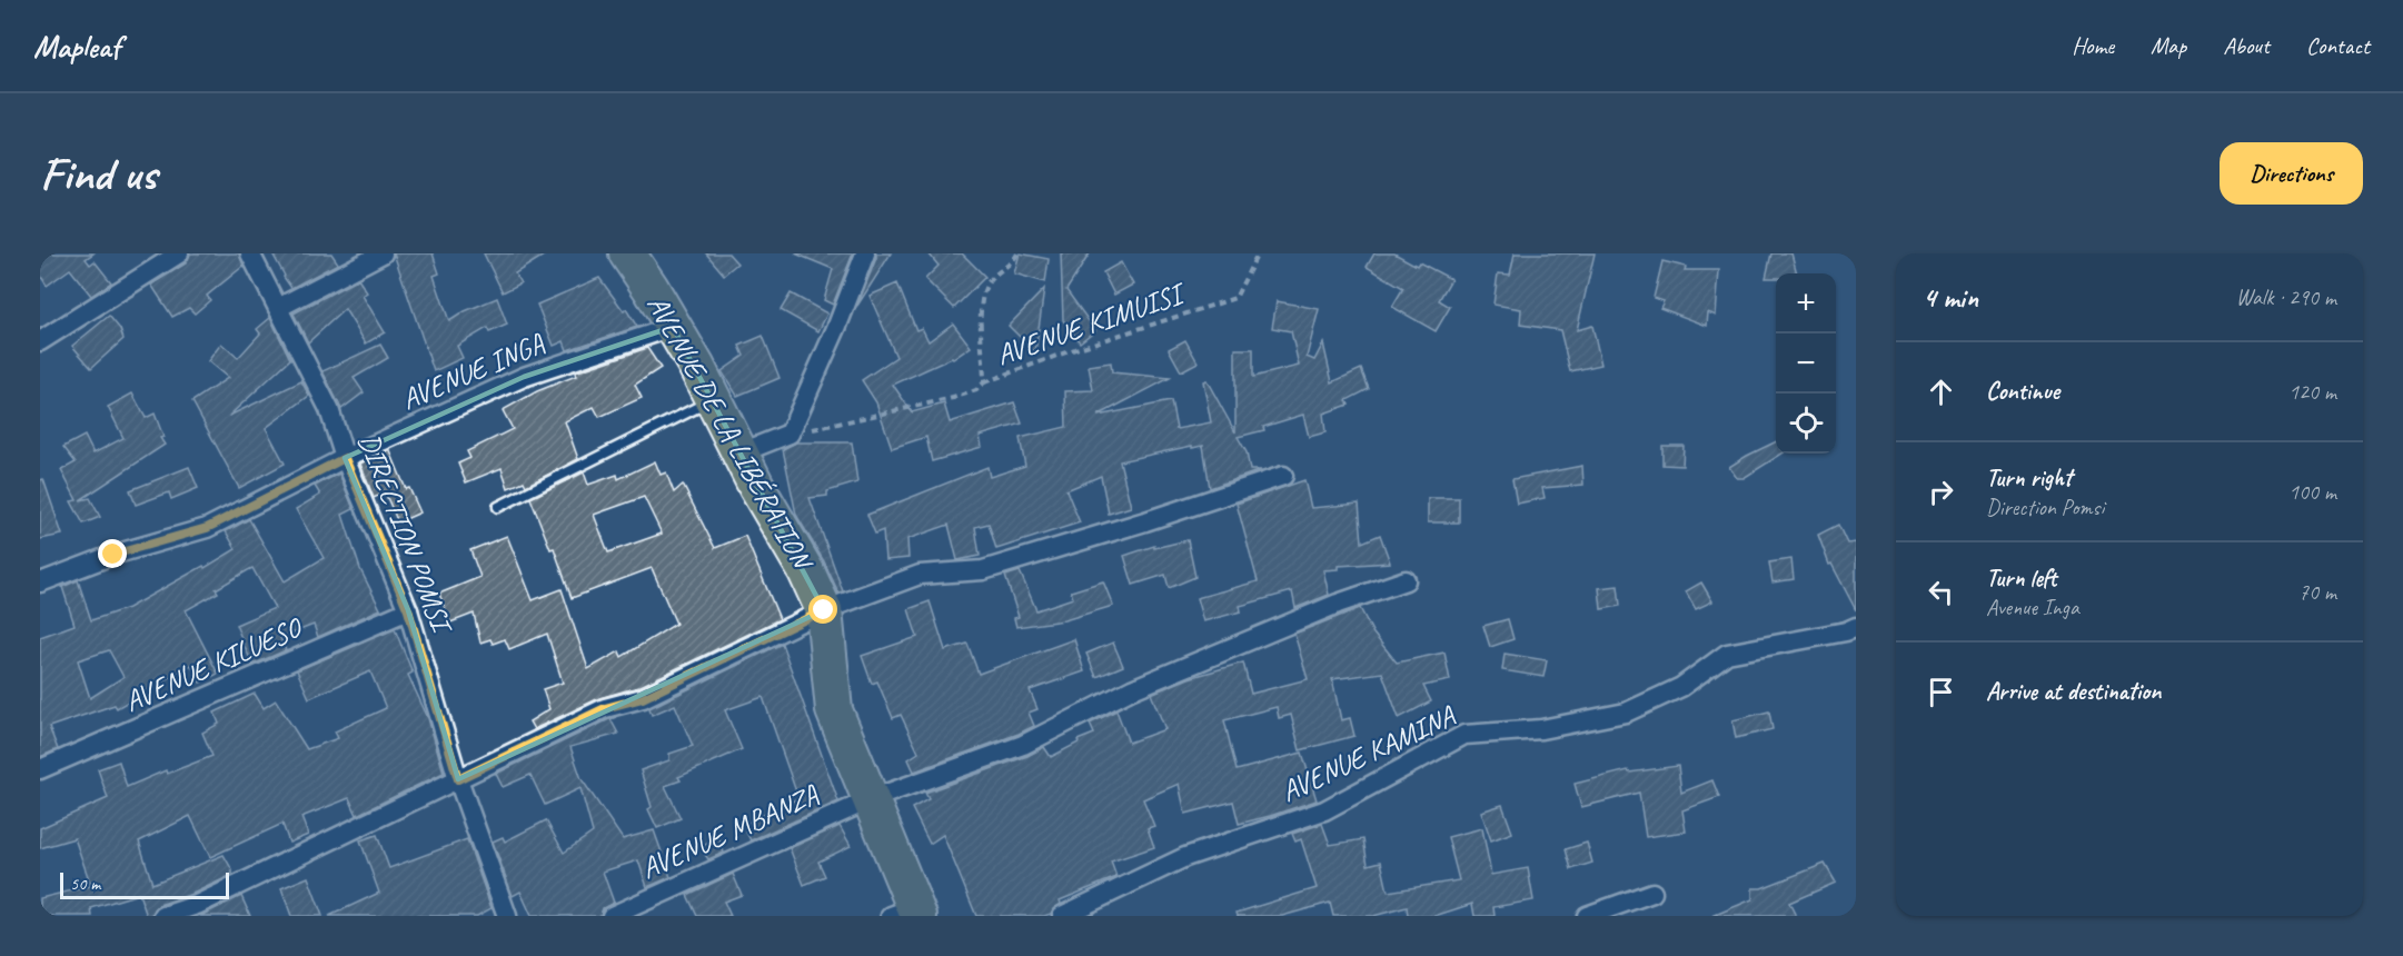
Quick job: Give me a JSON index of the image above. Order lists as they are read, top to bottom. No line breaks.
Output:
{"streets":{"highway":["AVENUE DE LA LIBÉRATION"],"street":["AVENUE INGA","DIRECTION POMSI","AVENUE KILUESO","AVENUE KAMINA","AVENUE MBANZA"],"path":["AVENUE KIMUISI"]},"crossings":[["AVENUE INGA","AVENUE DE LA LIBÉRATION"],["AVENUE INGA","DIRECTION POMSI"],["AVENUE DE LA LIBÉRATION","AVENUE MBANZA"],["DIRECTION POMSI","AVENUE KILUESO"]],"scale_bar":"50 m","page":{"header":"Mapleaf","nav":["Home","Map","About","Contact"],"buttons":"Directions","title":"Find us","heading":["4 min","Walk · 290 m"],"map_buttons":["+","−"],"list":[["Continue","120 m"],["Turn right","Direction Pomsi","100 m"],["Turn left","Avenue Inga","70 m"],"Arrive at destination"],"scale":"50 m"}}
